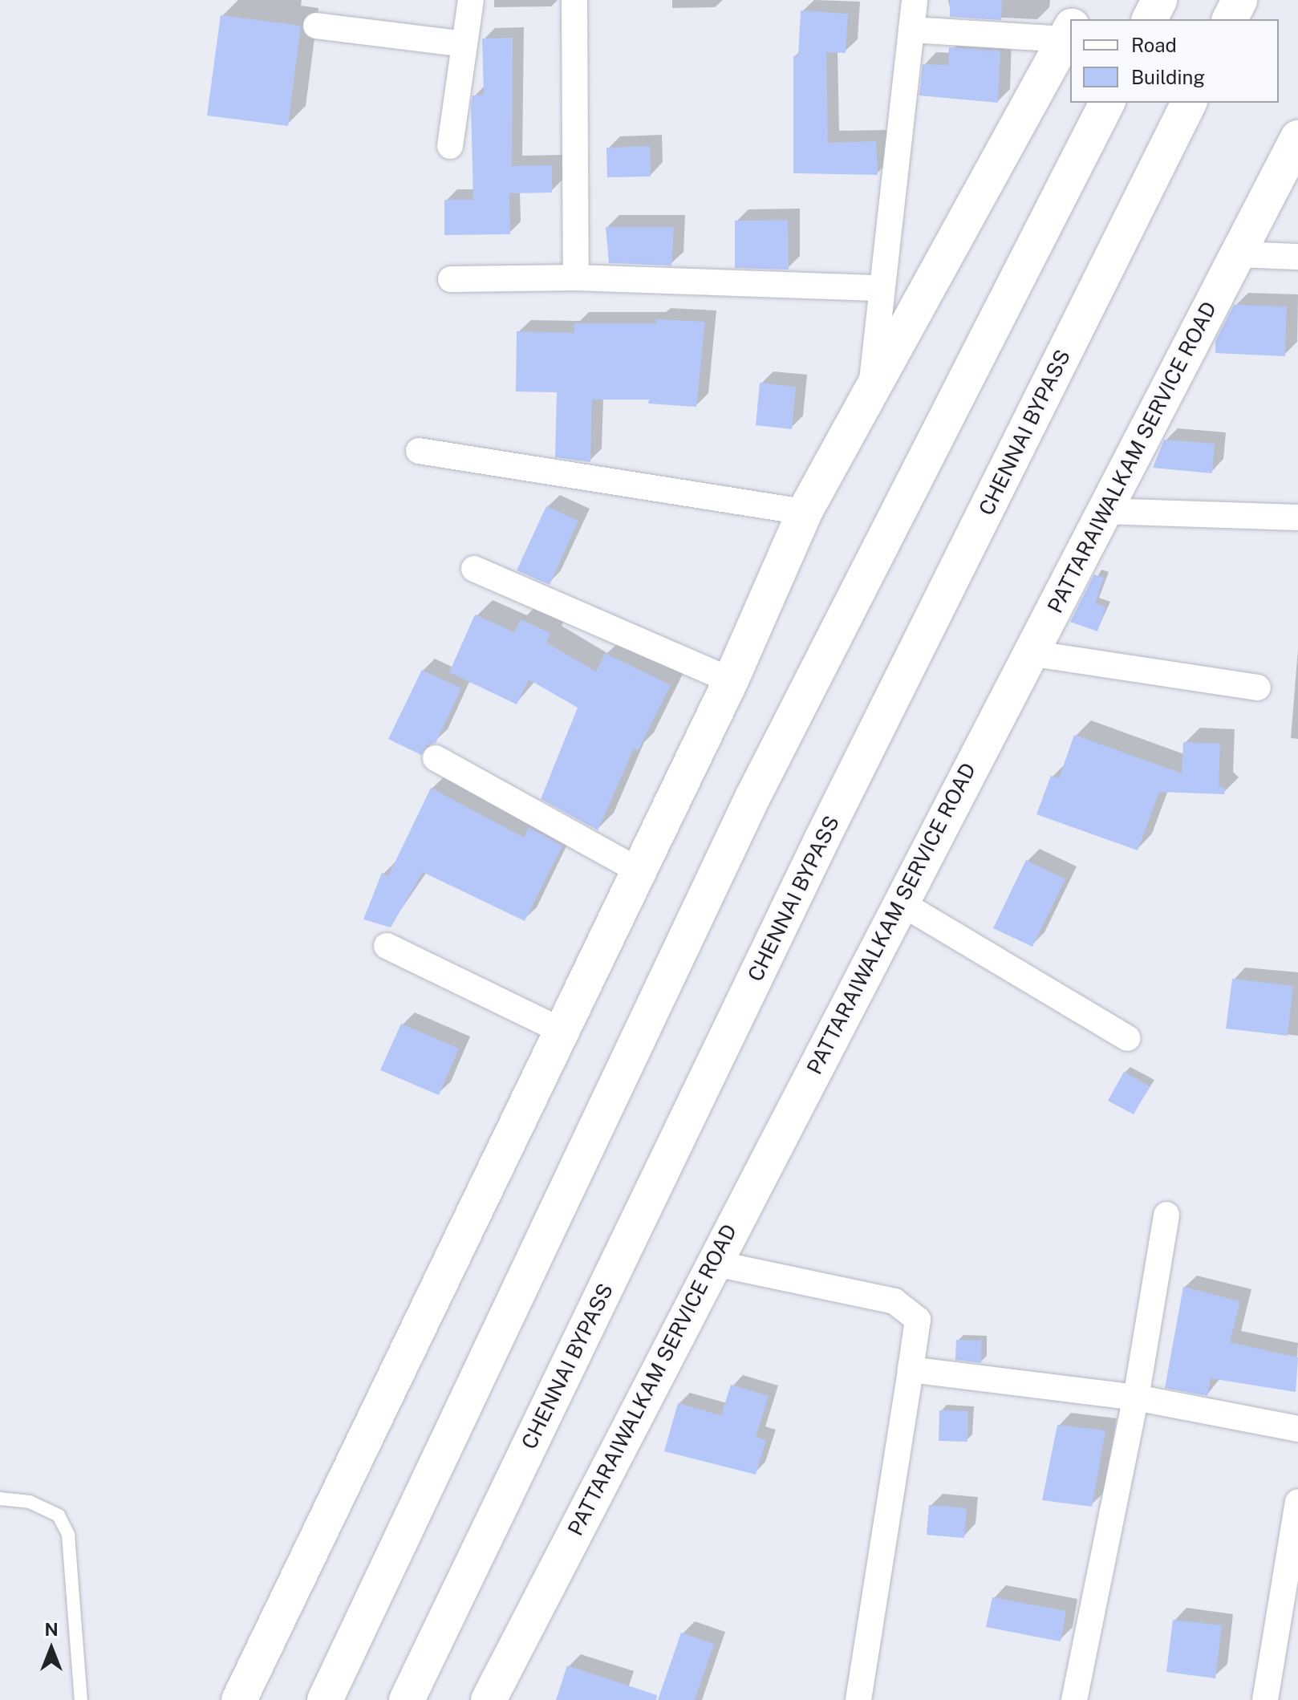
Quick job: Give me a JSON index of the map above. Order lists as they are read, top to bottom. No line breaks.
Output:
{"streets":{"main road":["CHENNAI BYPASS","PATTARAIWALKAM SERVICE ROAD"]},"legend":["Road","Building"],"north":"top"}
